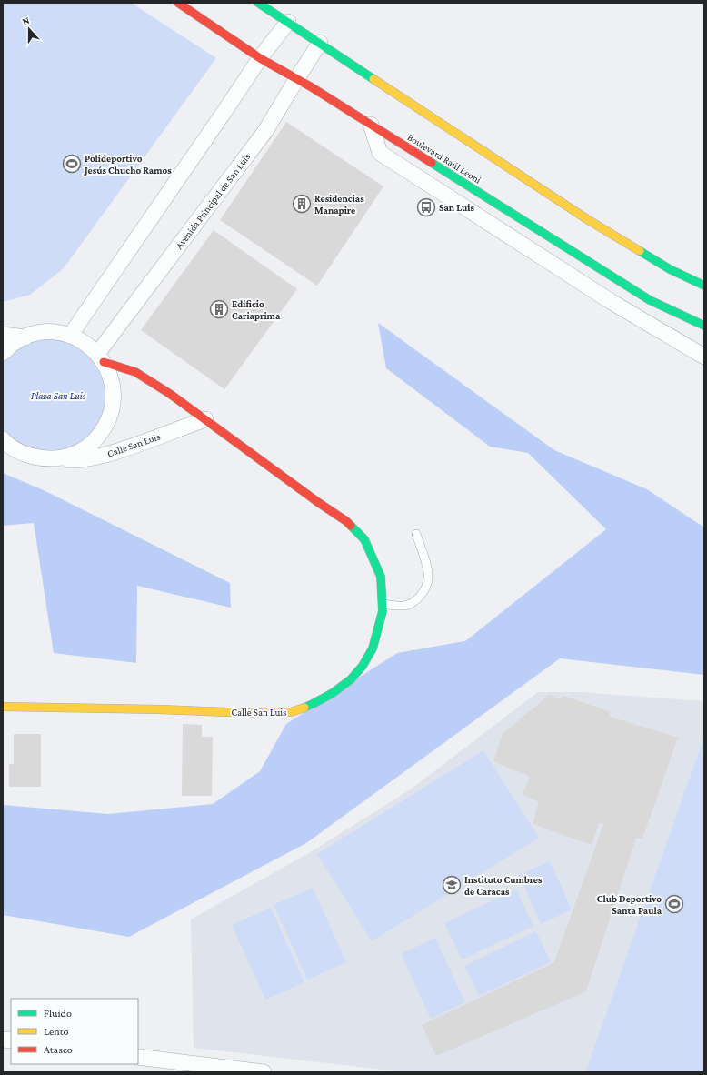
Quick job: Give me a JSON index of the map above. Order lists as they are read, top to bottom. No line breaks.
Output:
{"streets":{"main road":["Boulevard Raúl Leoni","Calle San Luis"],"street":["Avenida Principal de San Luis"]},"crossings":[["Boulevard Raúl Leoni","Avenida Principal de San Luis"],["Avenida Principal de San Luis","Calle San Luis"]],"parks":["Plaza San Luis"],"places":{"sports":["Polideportivo Jesús Chucho Ramos","Club Deportivo Santa Paula"],"building":["Residencias Manapire","Edificio Cariaprima"],"bus stop":["San Luis"],"school or university":["Instituto Cumbres de Caracas"]},"legend":["Fluido","Lento","Atasco"],"north":"top"}
